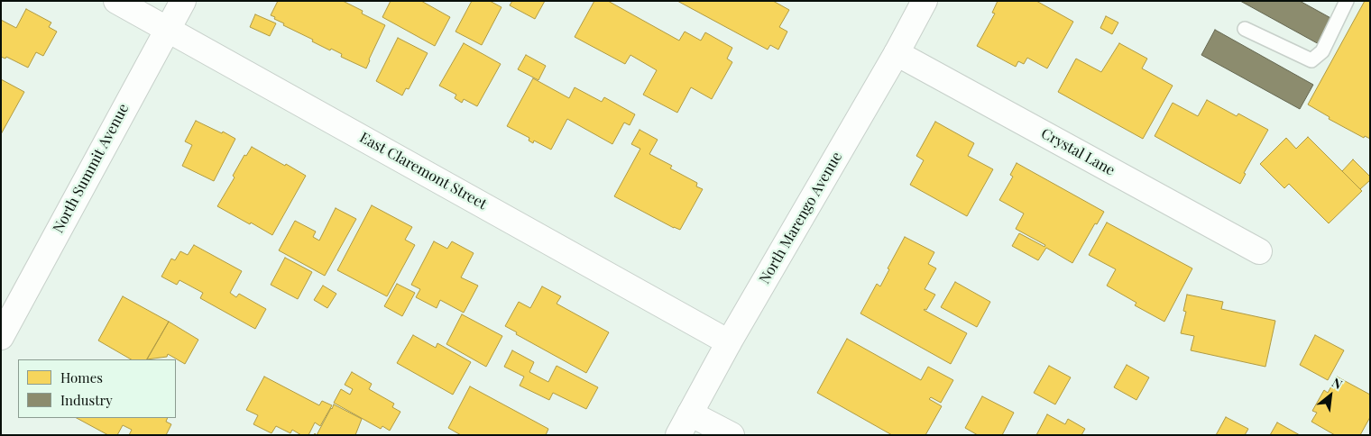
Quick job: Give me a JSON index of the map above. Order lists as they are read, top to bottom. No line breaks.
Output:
{"streets":{"street":["Crystal Lane","North Summit Avenue","East Claremont Street","North Marengo Avenue"]},"crossings":[["Crystal Lane","North Marengo Avenue"],["North Summit Avenue","East Claremont Street"],["East Claremont Street","North Marengo Avenue"]],"legend":["Homes","Industry"],"north":"top right"}
